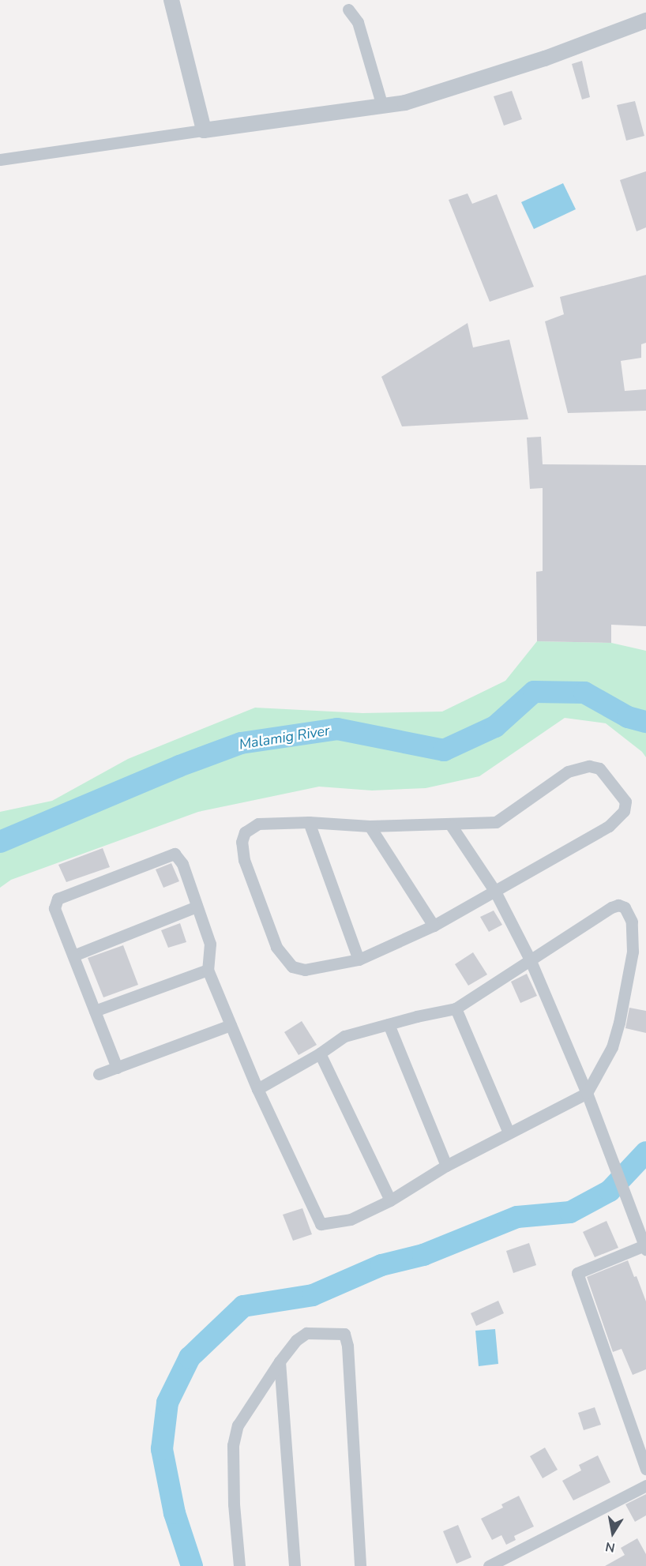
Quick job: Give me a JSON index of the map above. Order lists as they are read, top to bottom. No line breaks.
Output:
{"water":["Malamig River"],"north":"bottom"}
